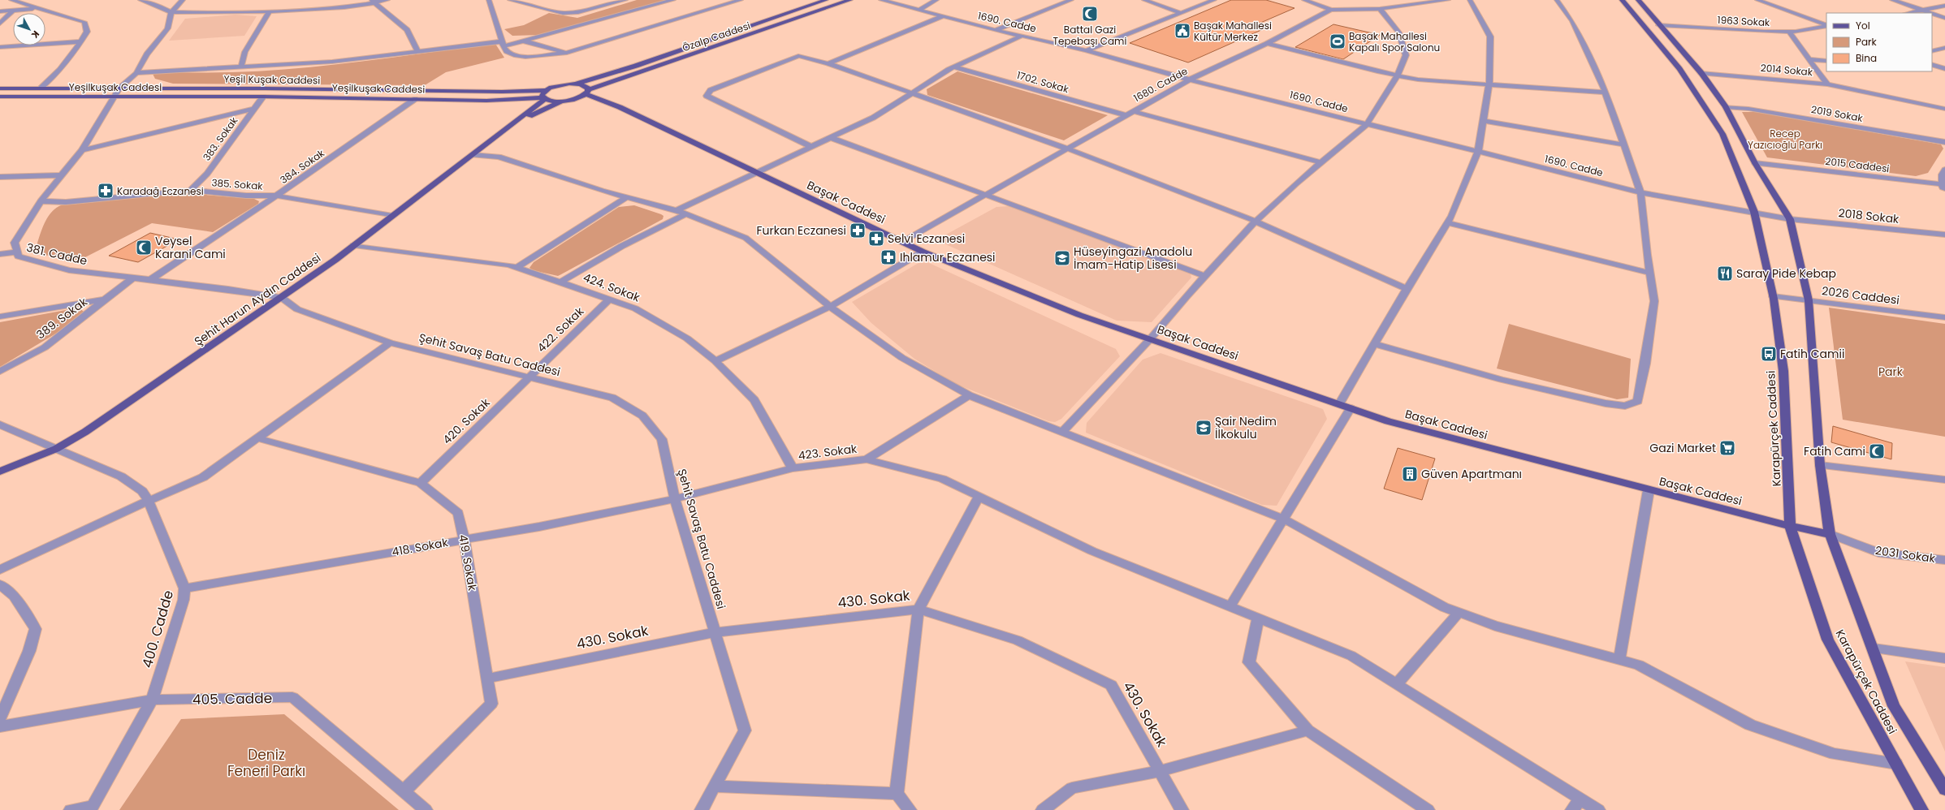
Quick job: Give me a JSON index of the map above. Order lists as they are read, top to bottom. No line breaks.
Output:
{"streets":{"main road":["Özalp Caddesi","Yeşil Kuşak Caddesi","Yeşilkuşak Caddesi","Başak Caddesi","Şehit Harun Aydın Caddesi","Karapürçek Caddesi"],"street":["1963 Sokak","1690. Cadde","2014 Sokak","1702. Sokak","1680. Cadde","2019 Sokak","383. Sokak","2015 Caddesi","384. Sokak","385. Sokak","2018 Sokak","381. Cadde","424. Sokak","2026 Caddesi","389. Sokak","422. Sokak","Şehit Savaş Batu Caddesi","420. Sokak","423. Sokak","418. Sokak","2031 Sokak","419. Sokak","430. Sokak","400. Cadde","405. Cadde"]},"crossings":[["1963 Sokak","Karapürçek Caddesi"],["1690. Cadde","1680. Cadde"],["1690. Cadde","2018 Sokak"],["1690. Cadde","Karapürçek Caddesi"],["Özalp Caddesi","Yeşil Kuşak Caddesi"],["Özalp Caddesi","Yeşilkuşak Caddesi"],["Özalp Caddesi","Başak Caddesi"],["Özalp Caddesi","Şehit Harun Aydın Caddesi"],["2014 Sokak","Karapürçek Caddesi"],["Yeşil Kuşak Caddesi","381. Cadde"],["1702. Sokak","1680. Cadde"],["1680. Cadde","Başak Caddesi"],["Yeşilkuşak Caddesi","383. Sokak"],["Yeşilkuşak Caddesi","384. Sokak"],["Yeşilkuşak Caddesi","381. Cadde"],["Yeşilkuşak Caddesi","Şehit Harun Aydın Caddesi"],["2019 Sokak","Karapürçek Caddesi"],["383. Sokak","385. Sokak"],["2015 Caddesi","Karapürçek Caddesi"],["384. Sokak","385. Sokak"],["384. Sokak","381. Cadde"],["385. Sokak","381. Cadde"],["385. Sokak","Şehit Harun Aydın Caddesi"],["Başak Caddesi","Karapürçek Caddesi"],["Başak Caddesi","2031 Sokak"],["2018 Sokak","Karapürçek Caddesi"],["381. Cadde","Şehit Harun Aydın Caddesi"],["381. Cadde","389. Sokak"],["381. Cadde","Şehit Savaş Batu Caddesi"],["424. Sokak","Şehit Harun Aydın Caddesi"],["424. Sokak","422. Sokak"],["424. Sokak","423. Sokak"],["2026 Caddesi","Karapürçek Caddesi"],["Şehit Harun Aydın Caddesi","Şehit Savaş Batu Caddesi"],["Şehit Harun Aydın Caddesi","400. Cadde"],["422. Sokak","Şehit Savaş Batu Caddesi"],["422. Sokak","420. Sokak"],["Şehit Savaş Batu Caddesi","420. Sokak"],["Şehit Savaş Batu Caddesi","423. Sokak"],["Şehit Savaş Batu Caddesi","418. Sokak"],["Şehit Savaş Batu Caddesi","430. Sokak"],["420. Sokak","419. Sokak"],["Karapürçek Caddesi","2031 Sokak"],["423. Sokak","418. Sokak"],["418. Sokak","419. Sokak"],["418. Sokak","400. Cadde"],["419. Sokak","430. Sokak"],["419. Sokak","405. Cadde"],["400. Cadde","405. Cadde"]],"parks":["Recep Yazıcıoğlu Parkı","Park","Deniz Feneri Parkı"],"places":{"mosque":["Battal Gazi Tepebaşı Cami","Veysel Karani Cami","Fatih Cami"],"public building":["Başak Mahallesi Kültür Merkez"],"sports":["Başak Mahallesi Kapalı Spor Salonu"],"pharmacy":["Karadağ Eczanesi","Furkan Eczanesi","Selvi Eczanesi","Ihlamur Eczanesi"],"school or university":["Hüseyingazi Anadolu İmam-Hatip Lisesi","Şair Nedim İlkokulu"],"restaurant":["Saray Pide Kebap"],"bus stop":["Fatih Camii"],"supermarket":["Gazi Market"],"building":["Güven Apartmanı"]},"legend":["Yol","Park","Bina"],"north":"bottom right"}
